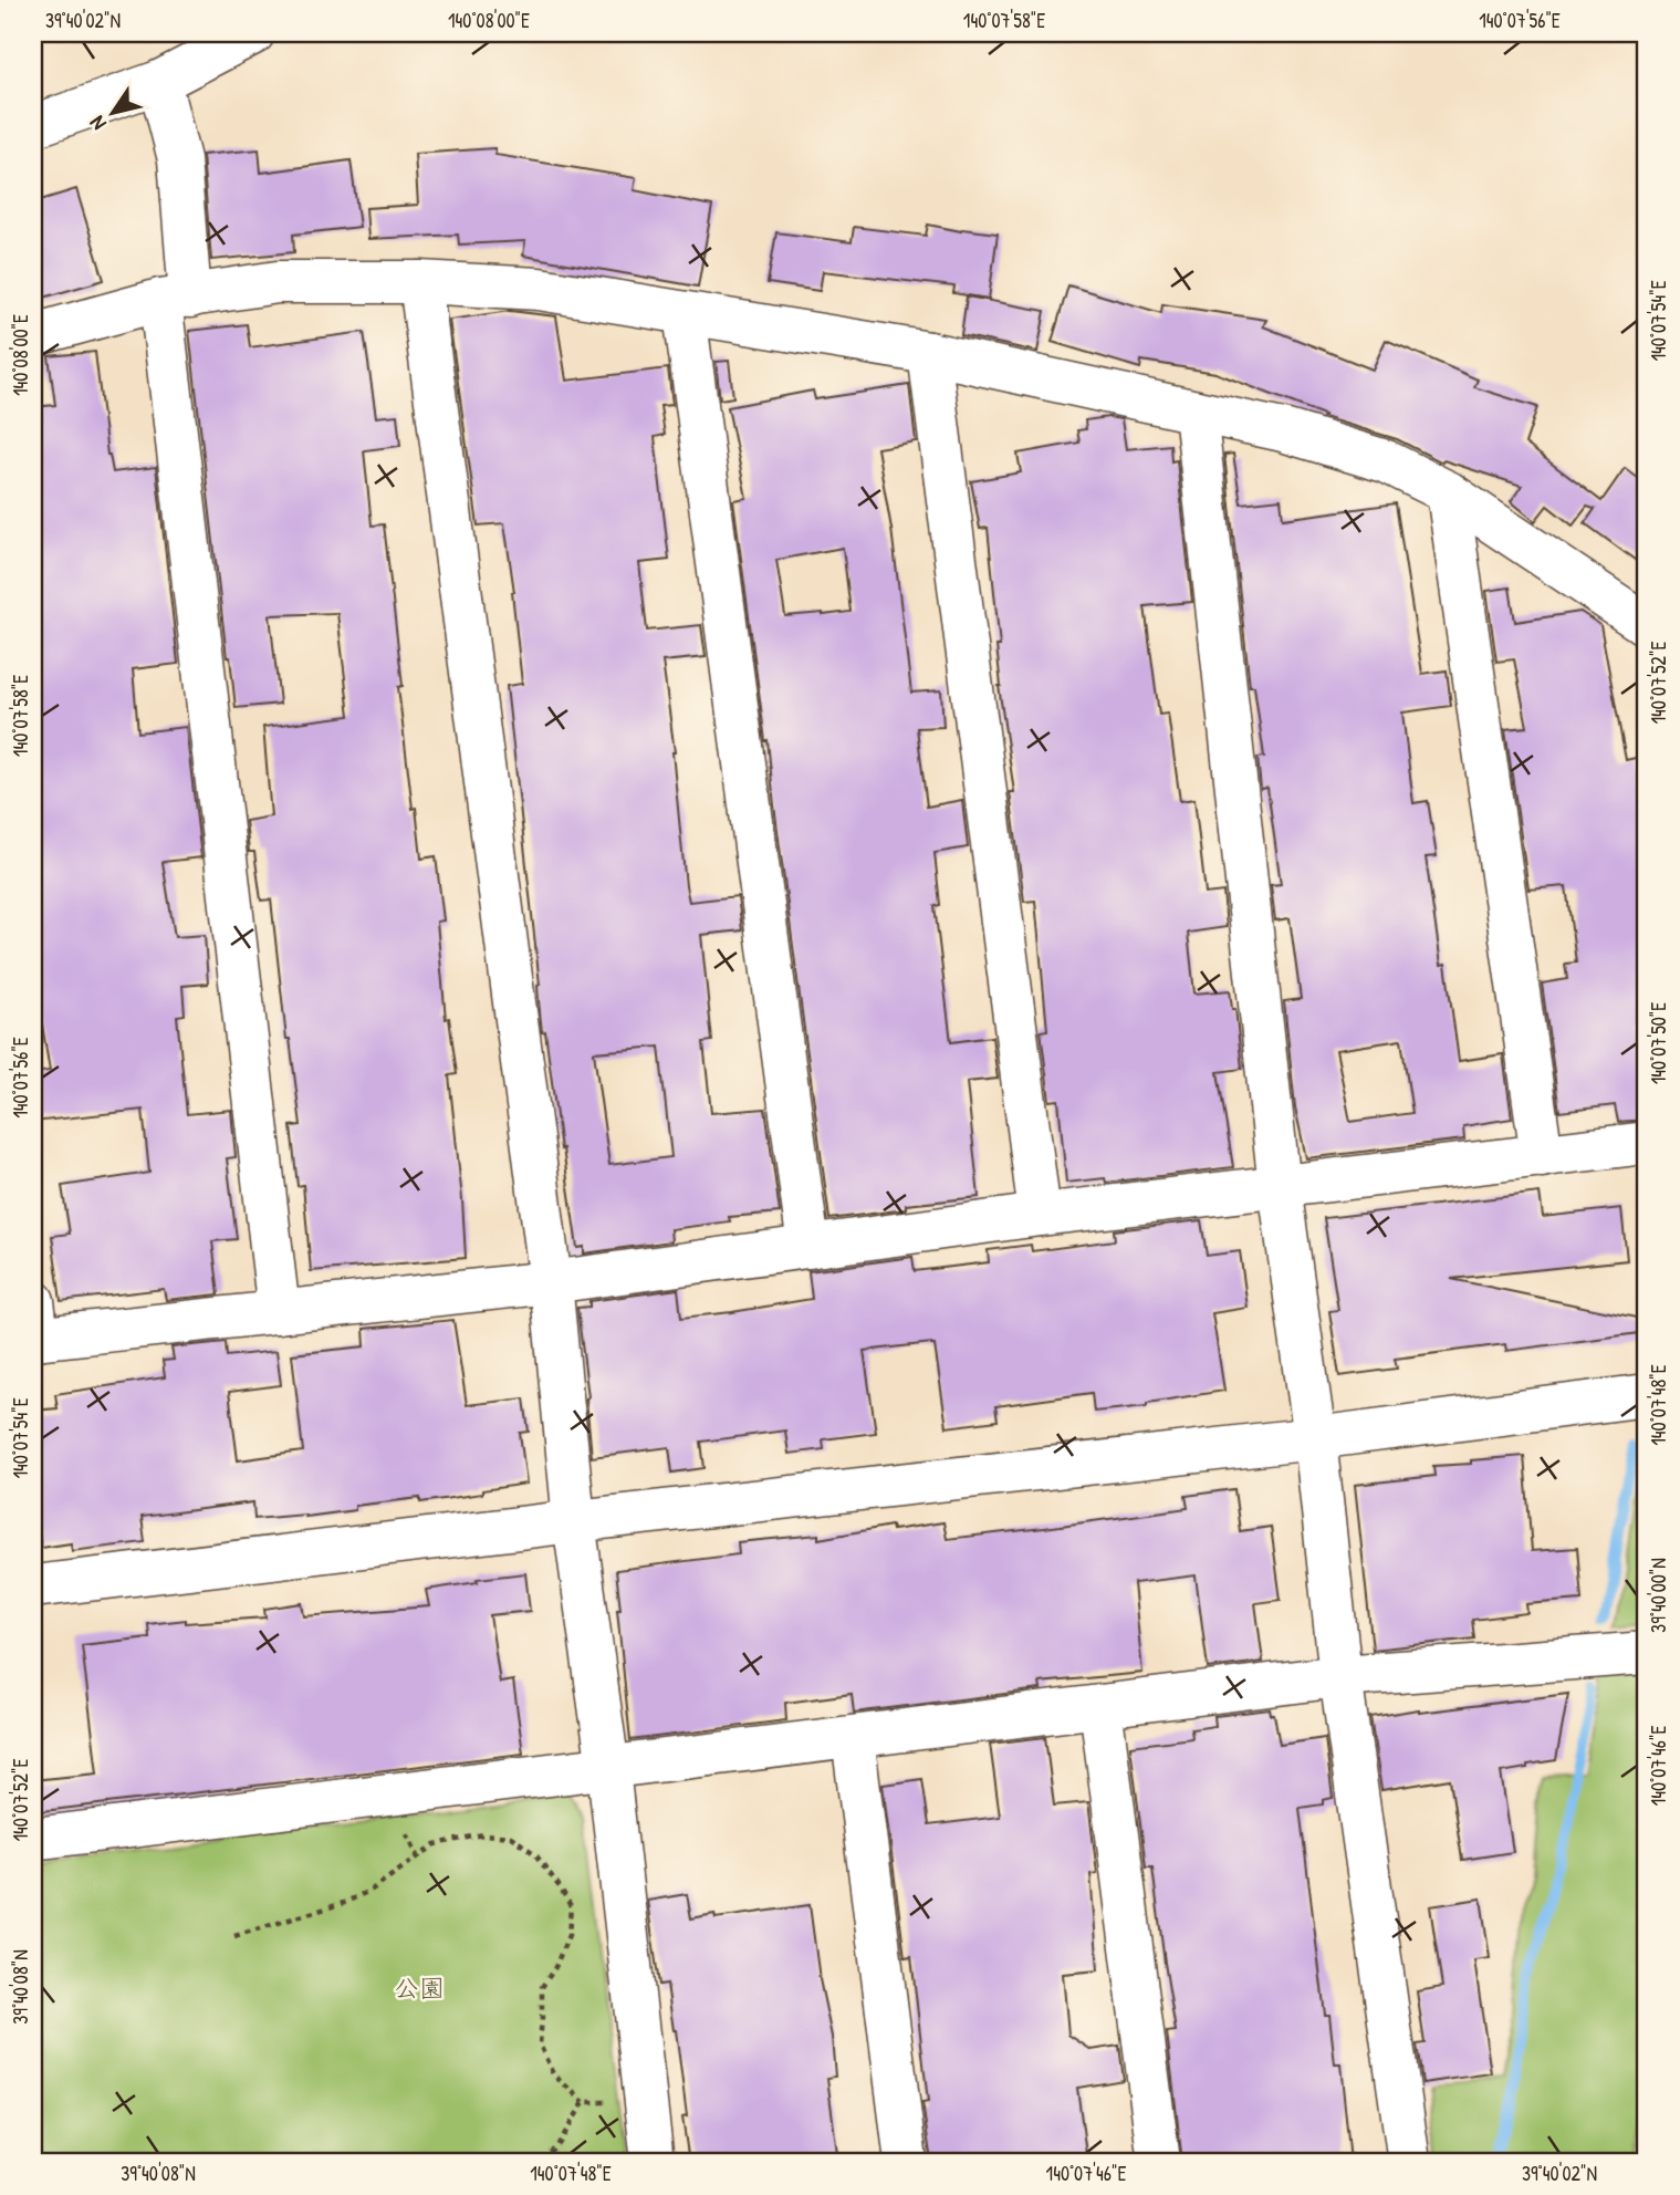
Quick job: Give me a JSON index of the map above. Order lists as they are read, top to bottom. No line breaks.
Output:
{"parks":["公園"],"north":"bottom left","coordinates":["39°40'02\"N","140°08'00\"E","140°07'58\"E","140°07'56\"E","140°07'54\"E","140°07'52\"E","140°07'50\"E","140°07'48\"E","39°40'00\"N","140°07'46\"E","39°40'08\"N"]}
